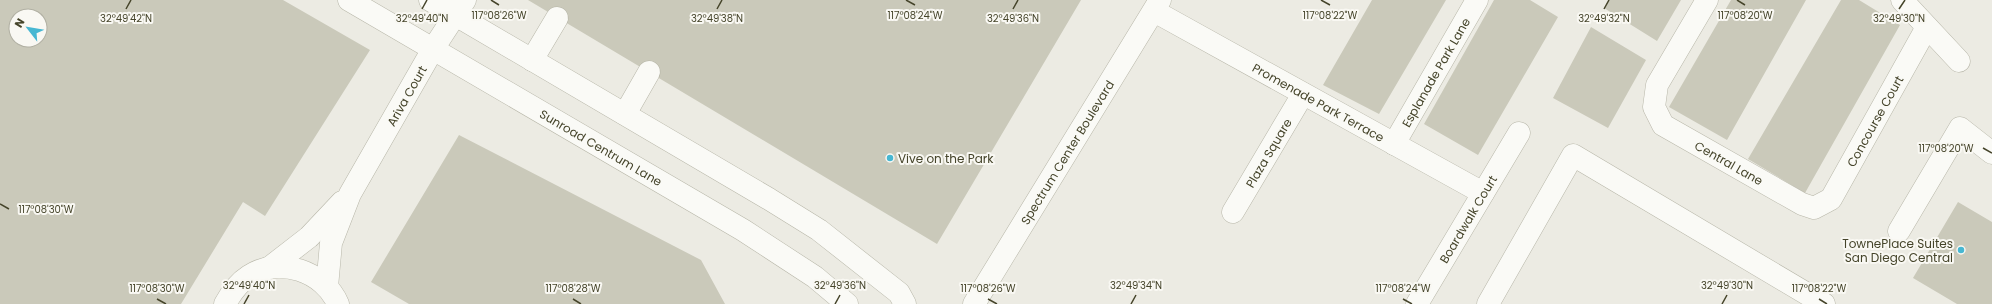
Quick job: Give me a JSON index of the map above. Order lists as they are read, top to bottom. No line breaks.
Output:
{"streets":{"street":["Esplanade Park Lane","Ariva Court","Promenade Park Terrace","Concourse Court","Sunroad Centrum Lane","Spectrum Center Boulevard","Plaza Square","Central Lane","Boardwalk Court"]},"crossings":[["Esplanade Park Lane","Promenade Park Terrace"],["Ariva Court","Sunroad Centrum Lane"],["Promenade Park Terrace","Spectrum Center Boulevard"],["Promenade Park Terrace","Plaza Square"],["Promenade Park Terrace","Boardwalk Court"],["Concourse Court","Central Lane"]],"places":["Vive on the Park","TownePlace Suites San Diego Central"],"north":"top left","coordinates":["117°08'26\"W","117°08'24\"W","117°08'22\"W","117°08'20\"W","32°49'36\"N","32°49'32\"N","32°49'30\"N","32°49'42\"N","32°49'40\"N","32°49'38\"N","117°08'30\"W","32°49'34\"N","117°08'28\"W"]}
